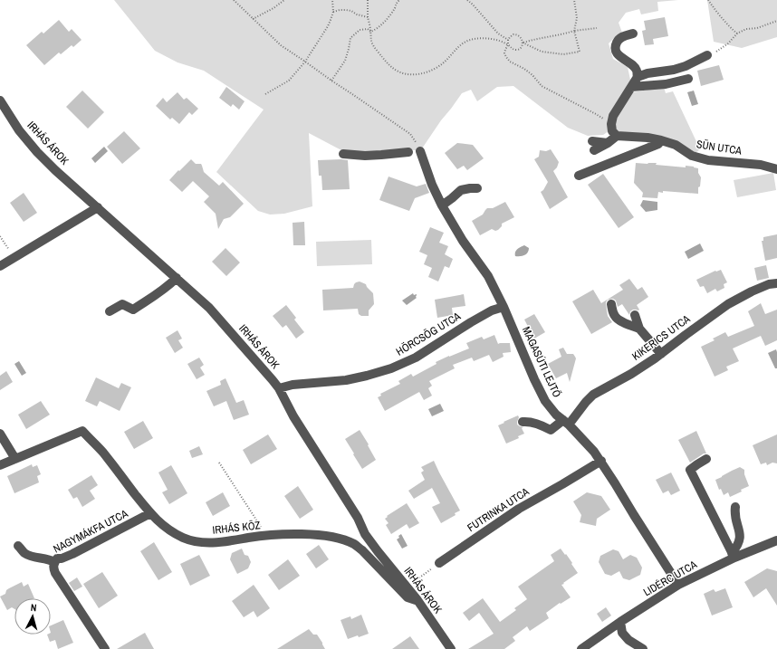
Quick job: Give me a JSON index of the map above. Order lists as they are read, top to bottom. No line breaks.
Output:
{"streets":{"street":["IRHÁS ÁROK","SÜN UTCA","HÖRCSÖG UTCA","KIKERICS UTCA","MAGASÚTI LEJTŐ","FUTRINKA UTCA","IRHÁS KÖZ","NAGYMÁKFA UTCA","LIDÉRC UTCA"]},"crossings":[["IRHÁS ÁROK","HÖRCSÖG UTCA"],["IRHÁS ÁROK","IRHÁS KÖZ"],["HÖRCSÖG UTCA","MAGASÚTI LEJTŐ"],["KIKERICS UTCA","MAGASÚTI LEJTŐ"],["MAGASÚTI LEJTŐ","FUTRINKA UTCA"],["MAGASÚTI LEJTŐ","LIDÉRC UTCA"],["IRHÁS KÖZ","NAGYMÁKFA UTCA"]],"north":"top"}
